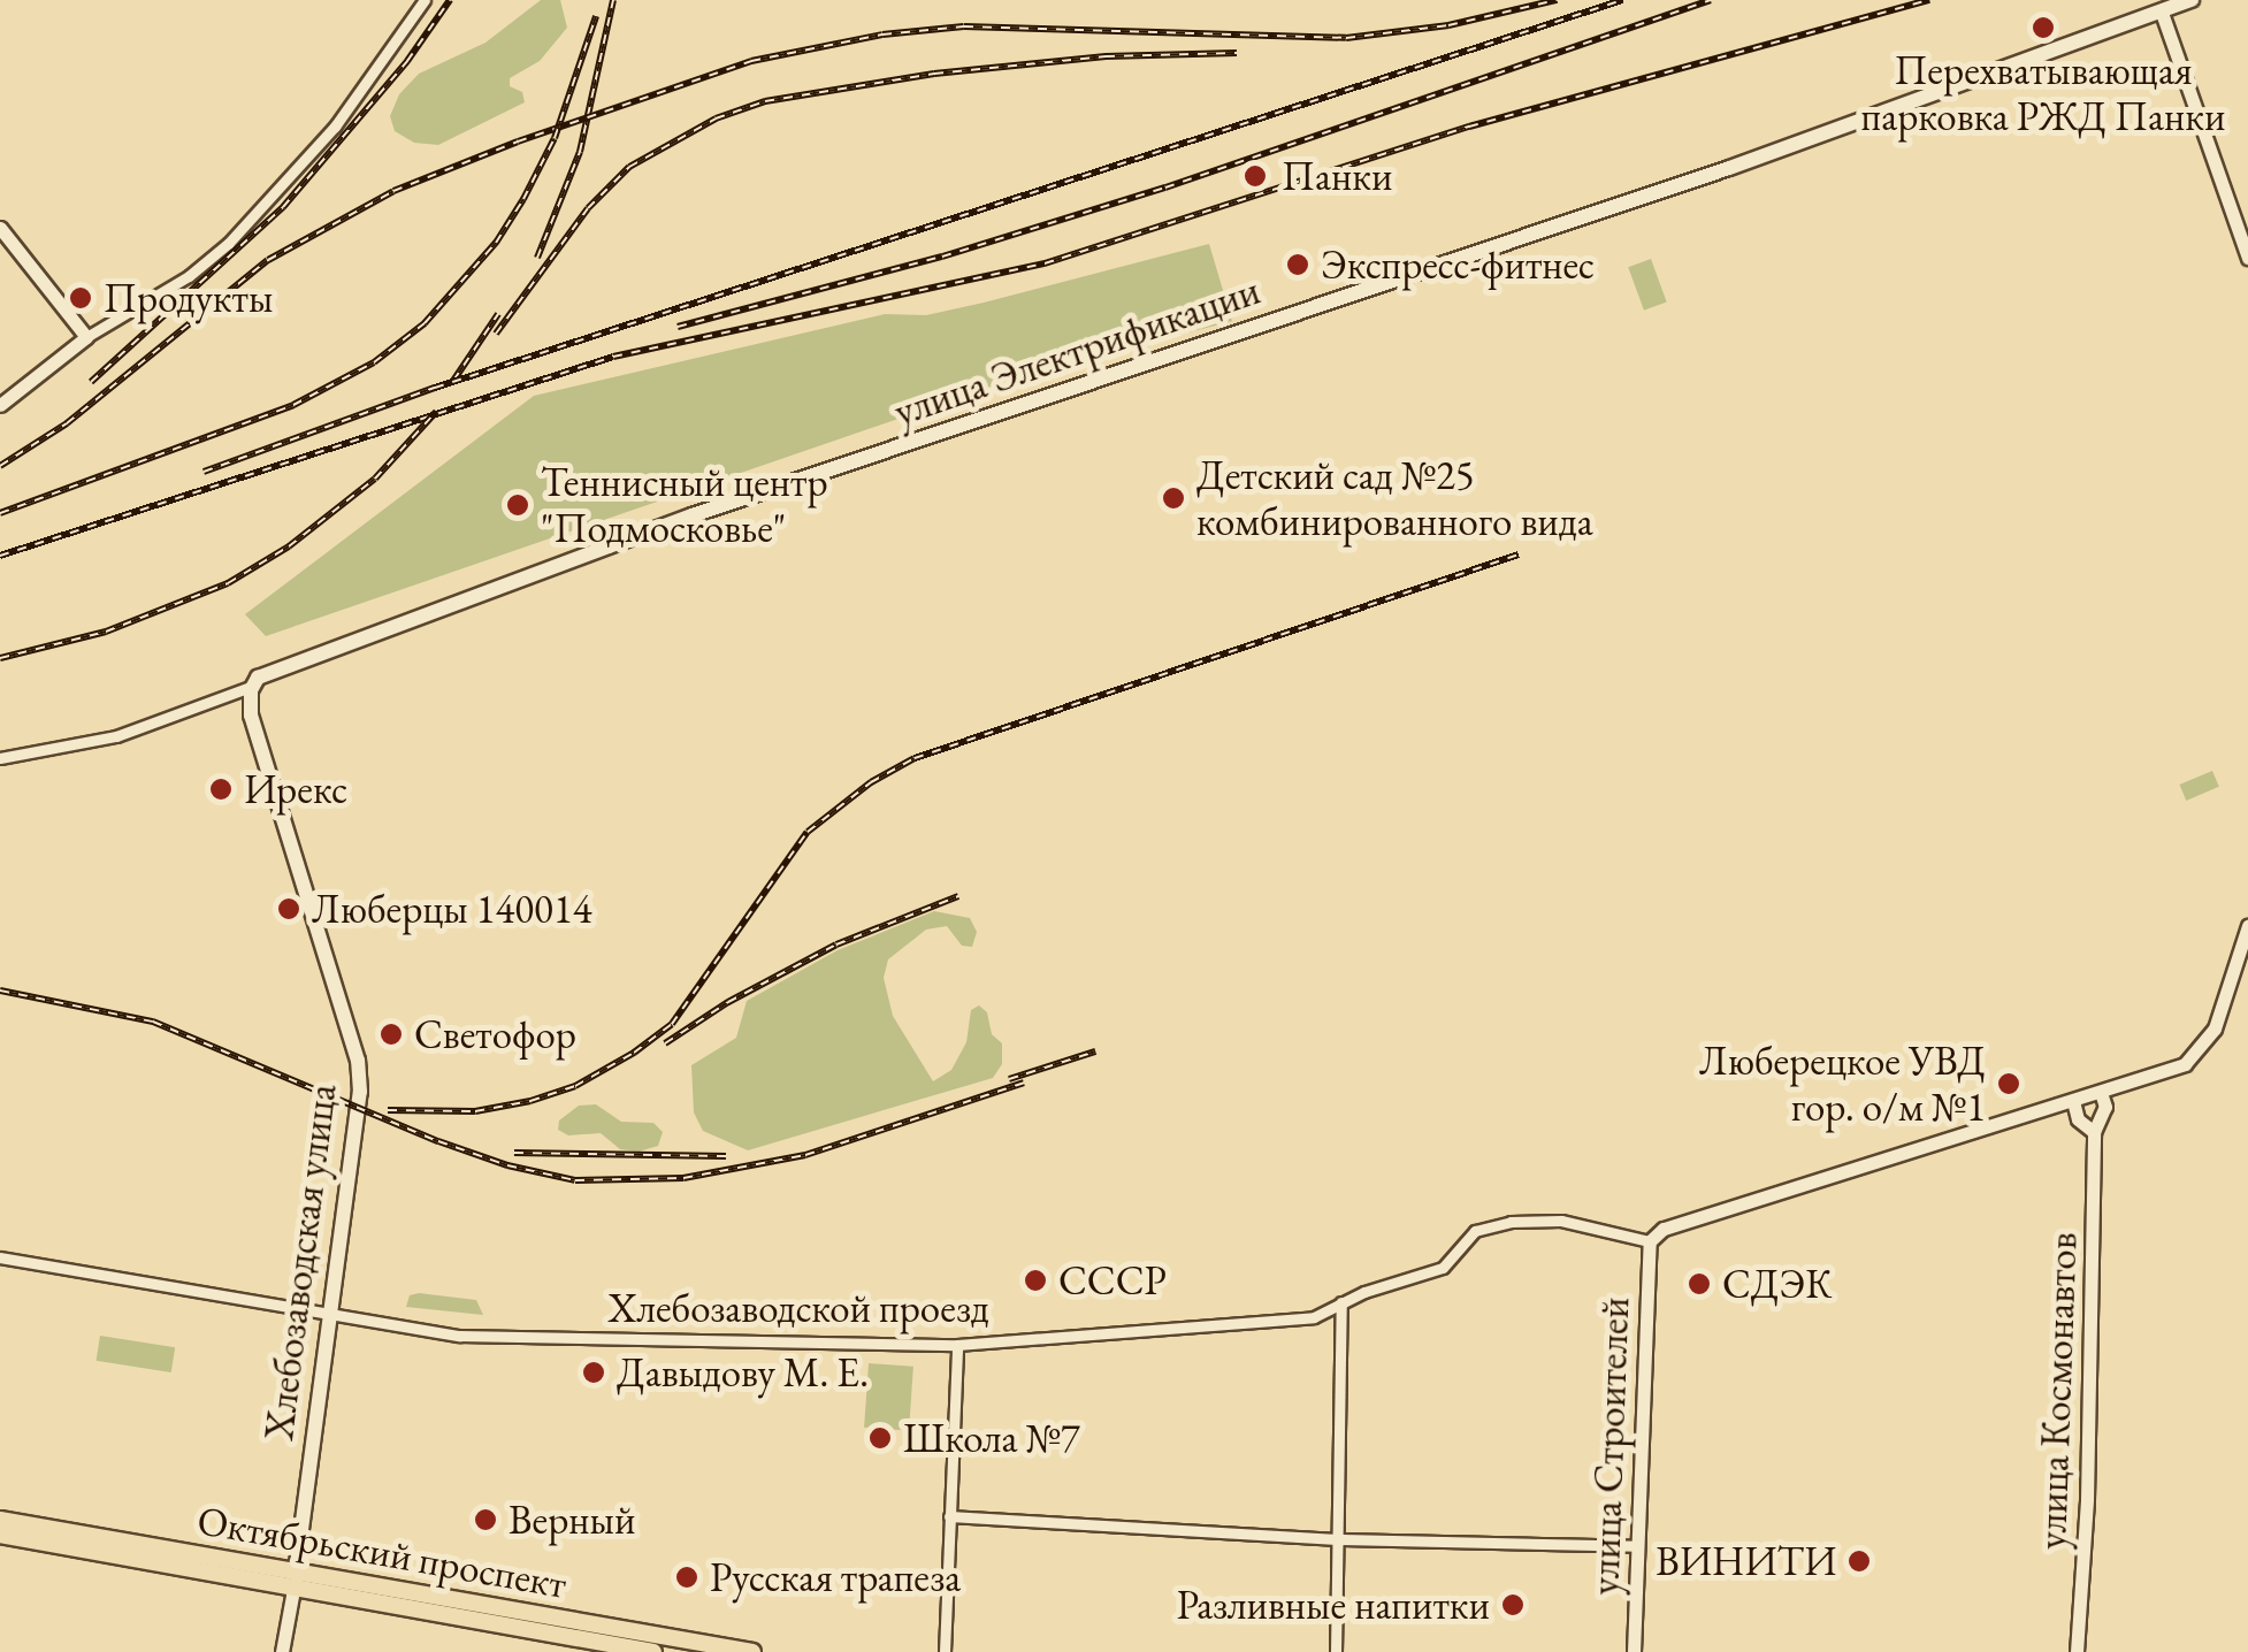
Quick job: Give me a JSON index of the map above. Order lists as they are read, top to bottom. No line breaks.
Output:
{"streets":{"main road":["улица Электрификации","Хлебозаводская улица","Октябрьский проспект"],"street":["Хлебозаводской проезд","улица Космонавтов","улица Строителей"]},"crossings":[["улица Электрификации","Хлебозаводская улица"],["Хлебозаводская улица","Хлебозаводской проезд"],["Хлебозаводская улица","Октябрьский проспект"],["Хлебозаводской проезд","улица Строителей"]],"places":["Перехватывающая парковка РЖД Панки","Панки","Экспресс-фитнес","Продукты","Детский сад №25 комбинированного вида","Теннисный центр \"Подмосковье\"","Ирекс","Люберцы 140014","Светофор","Люберецкое УВД гор. о/м №1","СССР","СДЭК","Давыдову М. Е.","Школа №7","Верный","ВИНИТИ","Русская трапеза","Разливные напитки"]}
